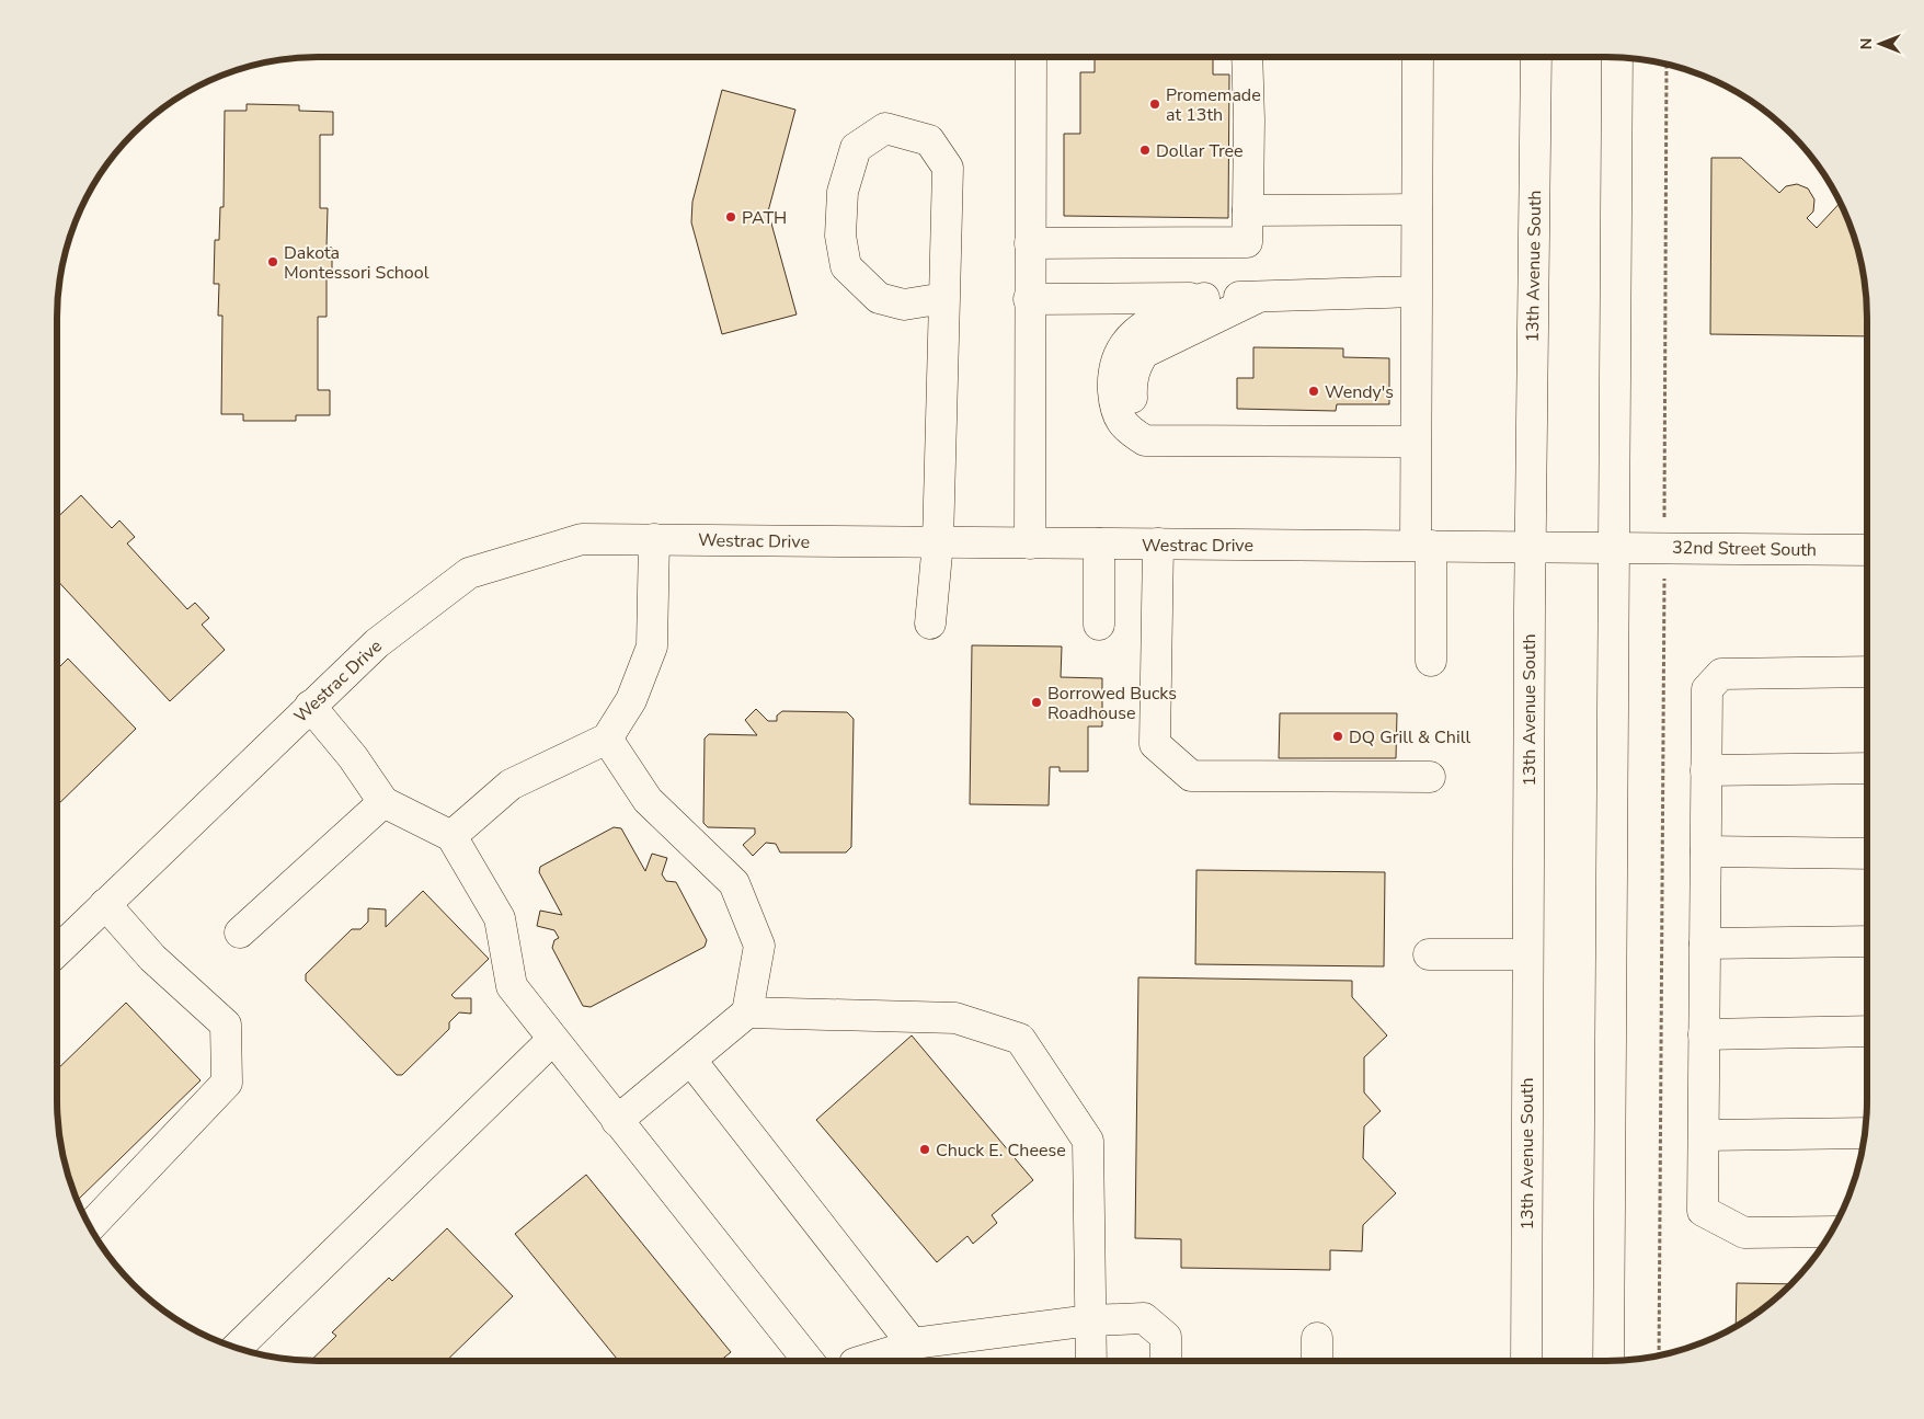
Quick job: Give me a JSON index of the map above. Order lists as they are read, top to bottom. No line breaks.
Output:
{"streets":{"main road":["13th Avenue South","Westrac Drive","32nd Street South"]},"crossings":[["13th Avenue South","Westrac Drive"],["Westrac Drive","32nd Street South"]],"places":["Promemade at 13th","Dollar Tree","PATH","Dakota Montessori School","Wendy's","Borrowed Bucks Roadhouse","DQ Grill & Chill","Chuck E. Cheese"],"north":"left"}
